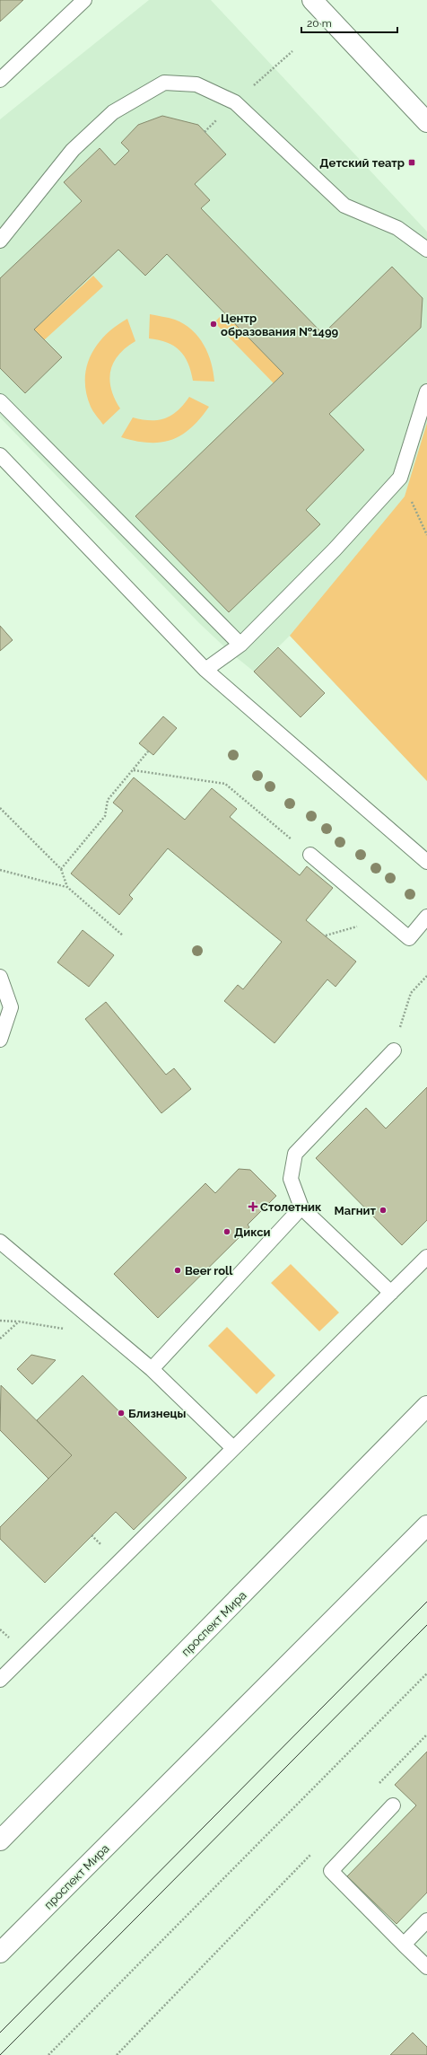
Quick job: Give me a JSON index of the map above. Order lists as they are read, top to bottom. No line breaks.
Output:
{"streets":{"main road":["проспект Мира"]},"places":{"transit":["Детский театр"],"other":["Центр образования №1499","Магнит","Дикси","Beer roll","Близнецы"],"health":["Столетник"]},"scale_bar":"20 m"}
